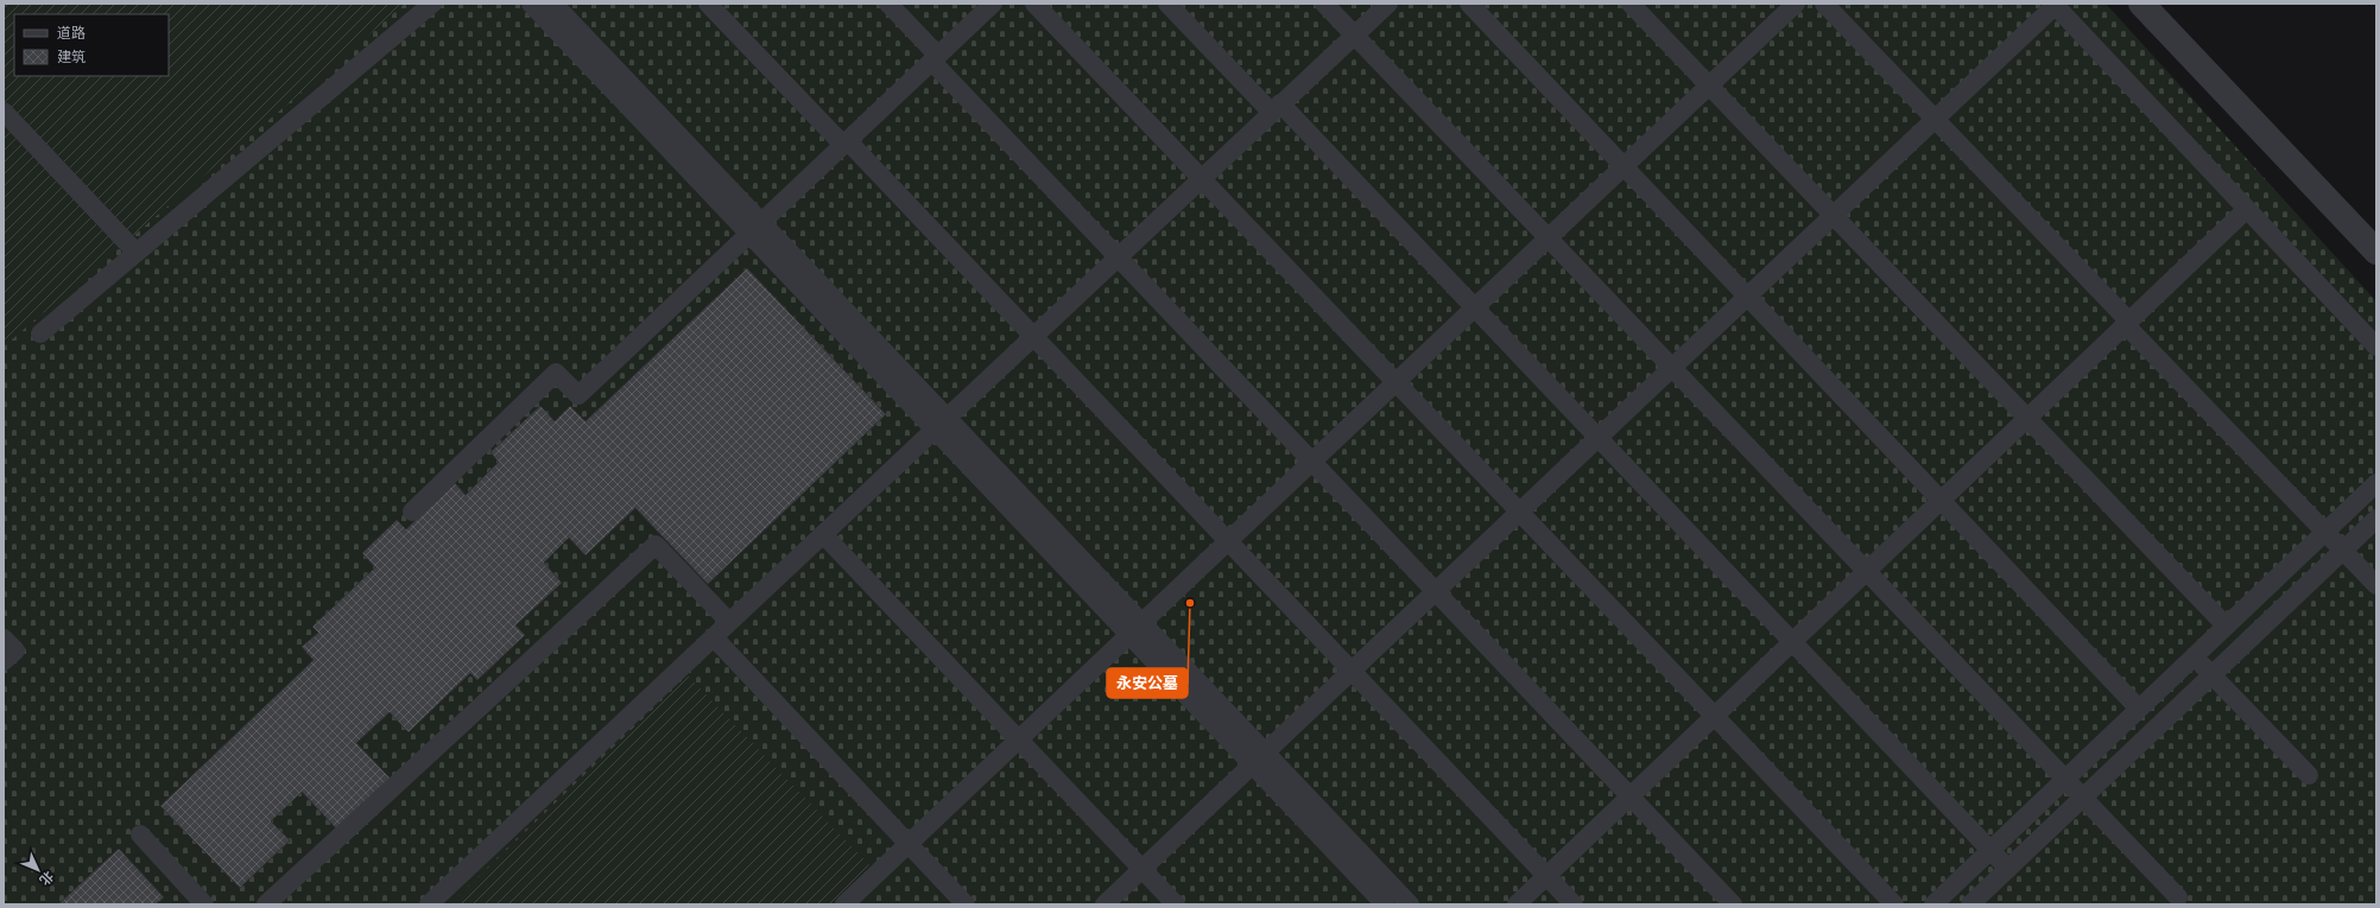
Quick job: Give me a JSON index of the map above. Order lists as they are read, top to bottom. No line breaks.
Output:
{"places":["永安公墓"],"legend":["道路","建筑"],"north":"bottom right"}
